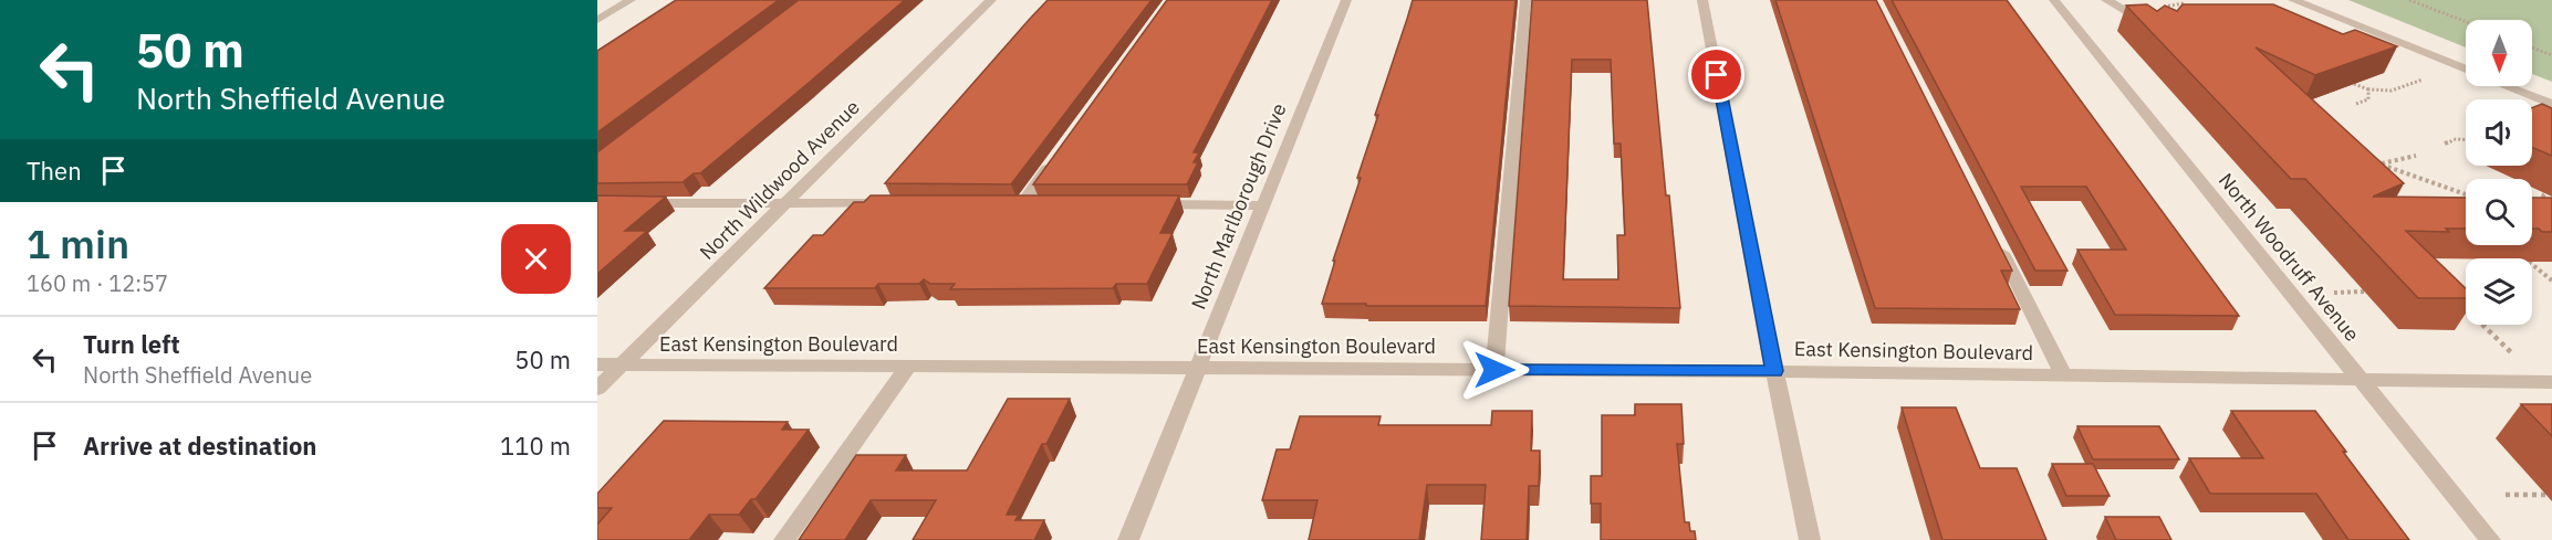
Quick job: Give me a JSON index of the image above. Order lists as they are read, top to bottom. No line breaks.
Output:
{"streets":{"street":["North Wildwood Avenue","North Marlborough Drive","North Woodruff Avenue","East Kensington Boulevard"]},"crossings":[["North Wildwood Avenue","East Kensington Boulevard"],["North Marlborough Drive","East Kensington Boulevard"],["North Woodruff Avenue","East Kensington Boulevard"]],"north":"bottom","page":{"turn":["50 m","North Sheffield Avenue"],"then":"Then","heading":["1 min","160 m · 12:57"],"list":[{"name":"Turn left","note":"North Sheffield Avenue","value":"50 m"},{"name":"Arrive at destination","value":"110 m"}]}}
